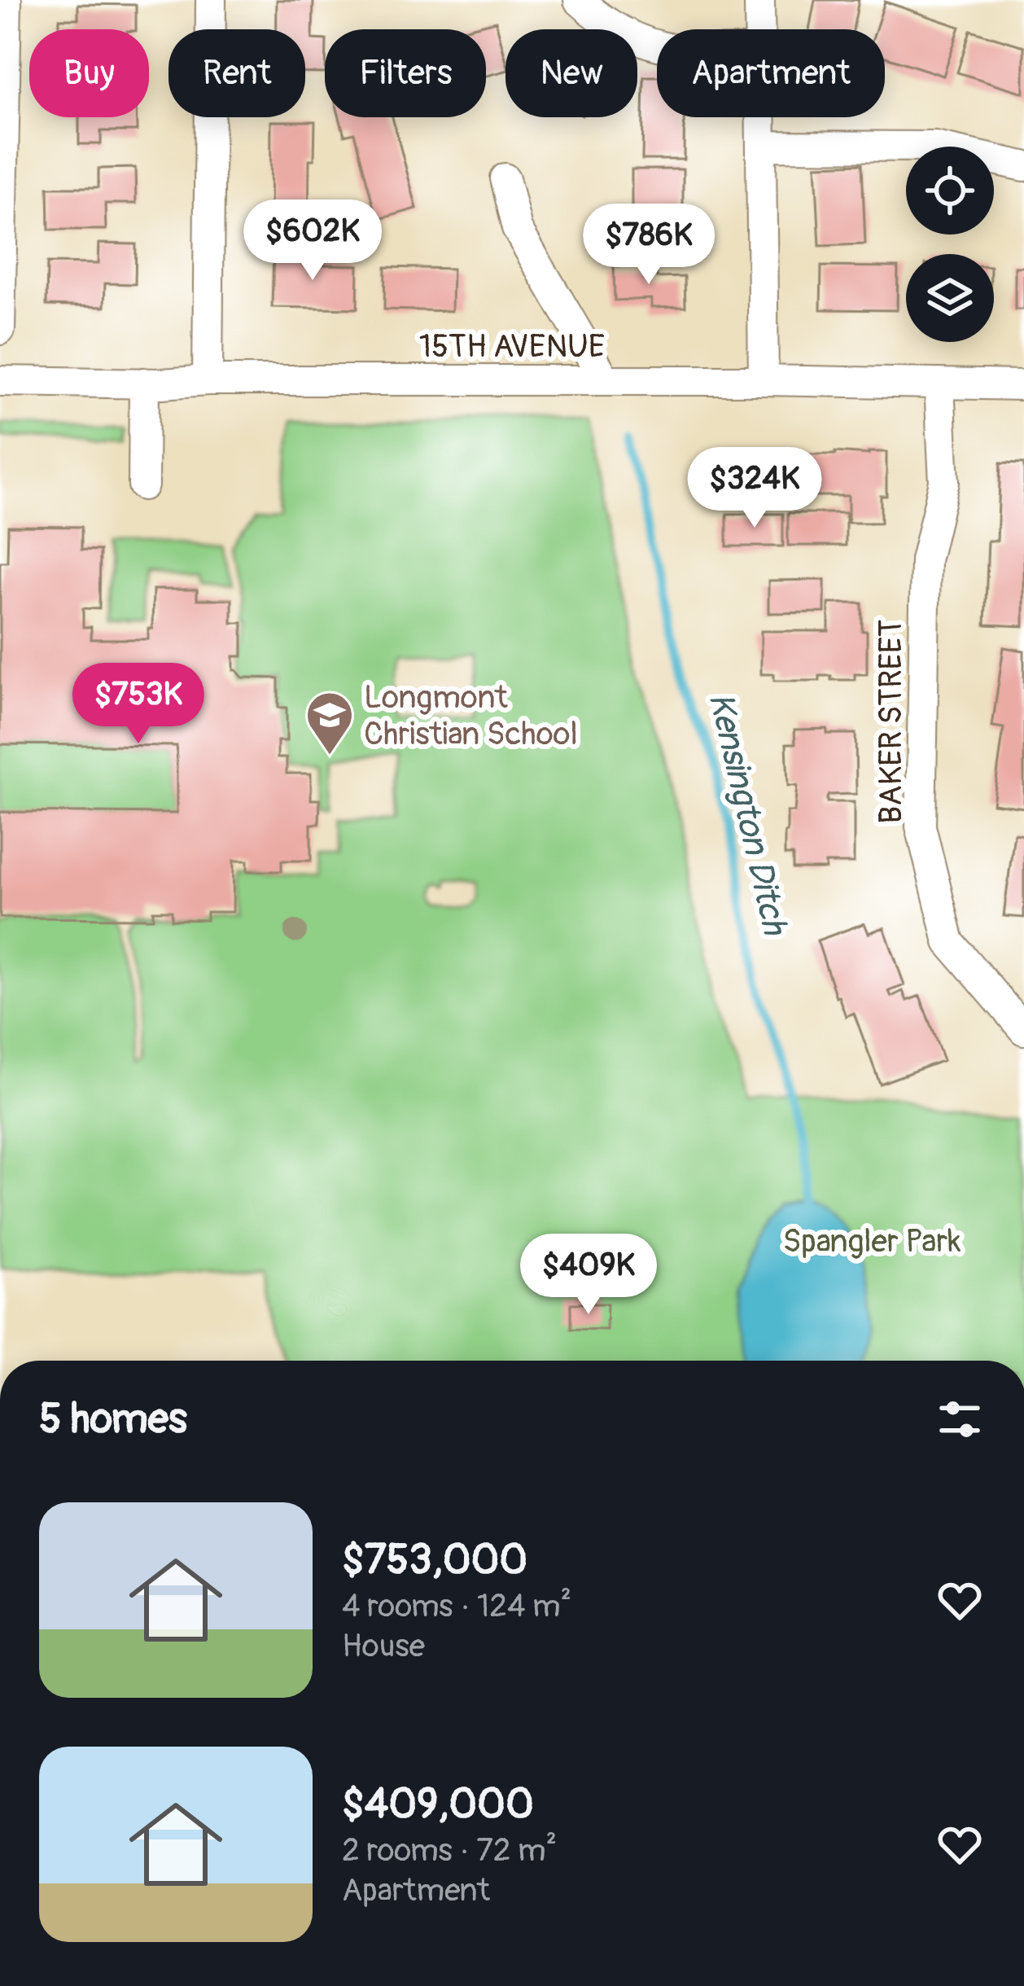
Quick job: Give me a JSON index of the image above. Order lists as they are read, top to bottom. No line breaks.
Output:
{"streets":{"street":["15TH AVENUE","BAKER STREET"]},"crossings":[["15TH AVENUE","BAKER STREET"]],"water":["Kensington Ditch"],"parks":["Spangler Park"],"places":{"school or university":["Longmont Christian School"]},"page":{"chip":["Buy","Rent","Filters","New","Apartment"],"price":["$602K","$786K","$324K","$753K","$409K"],"heading":"5 homes","list":[{"name":"$753,000","note":"4 rooms · 124 m² · House"},{"name":"$409,000","note":"2 rooms · 72 m² · Apartment"}]}}
